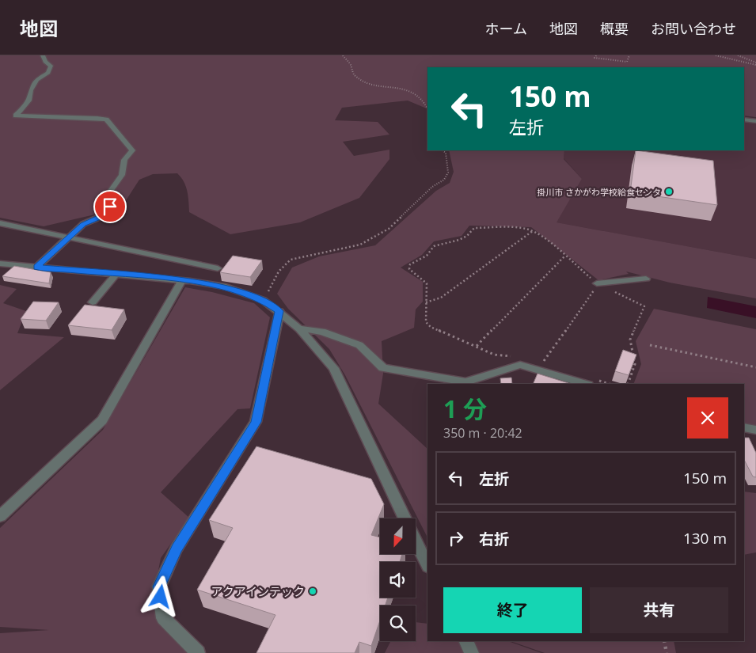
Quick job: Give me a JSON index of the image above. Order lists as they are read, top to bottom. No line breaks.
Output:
{"places":["掛川市 さかがわ学校給食センタ","アクアインテック"],"north":"bottom","page":{"header":"地図","nav":["ホーム","地図","概要","お問い合わせ"],"turn":["150 m","左折"],"heading":["1 分","350 m · 20:42"],"list":[{"name":"左折","value":"150 m"},{"name":"右折","value":"130 m"}],"buttons":["終了","共有"]}}
